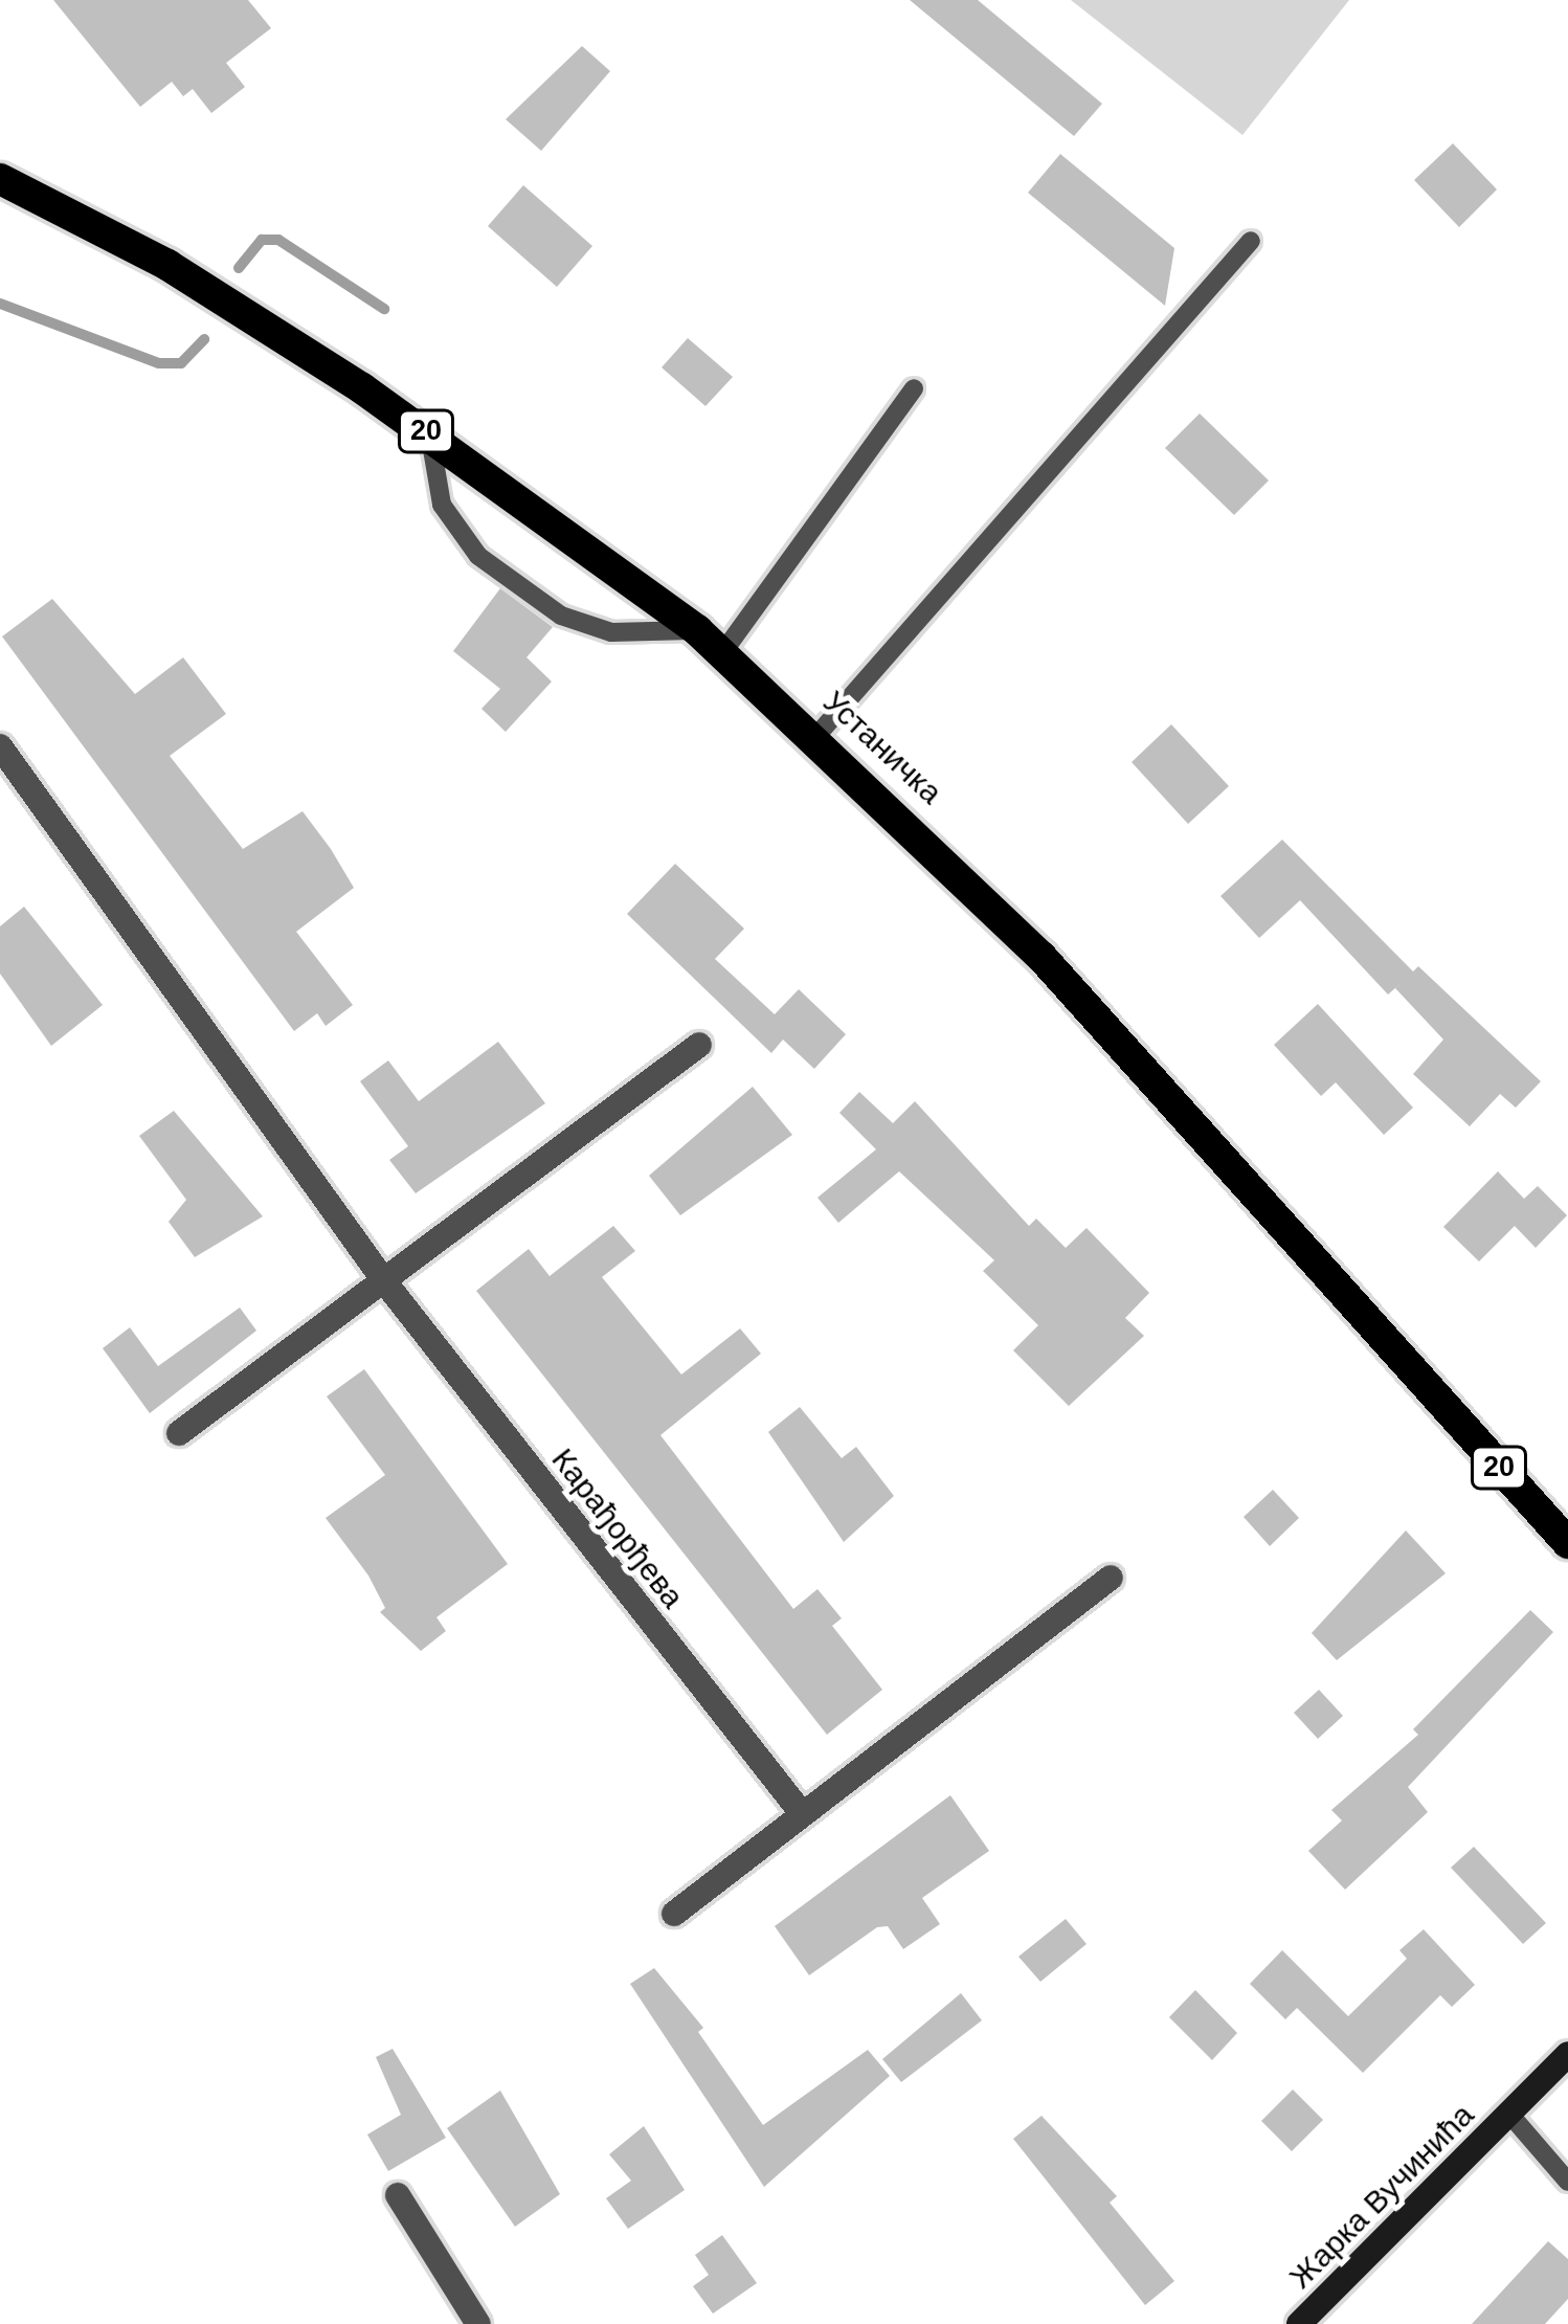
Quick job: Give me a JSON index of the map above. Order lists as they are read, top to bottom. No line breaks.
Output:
{"streets":{"main road":["20","Устаничка"],"street":["Карађорђева","Жарка Вучинића"]}}
